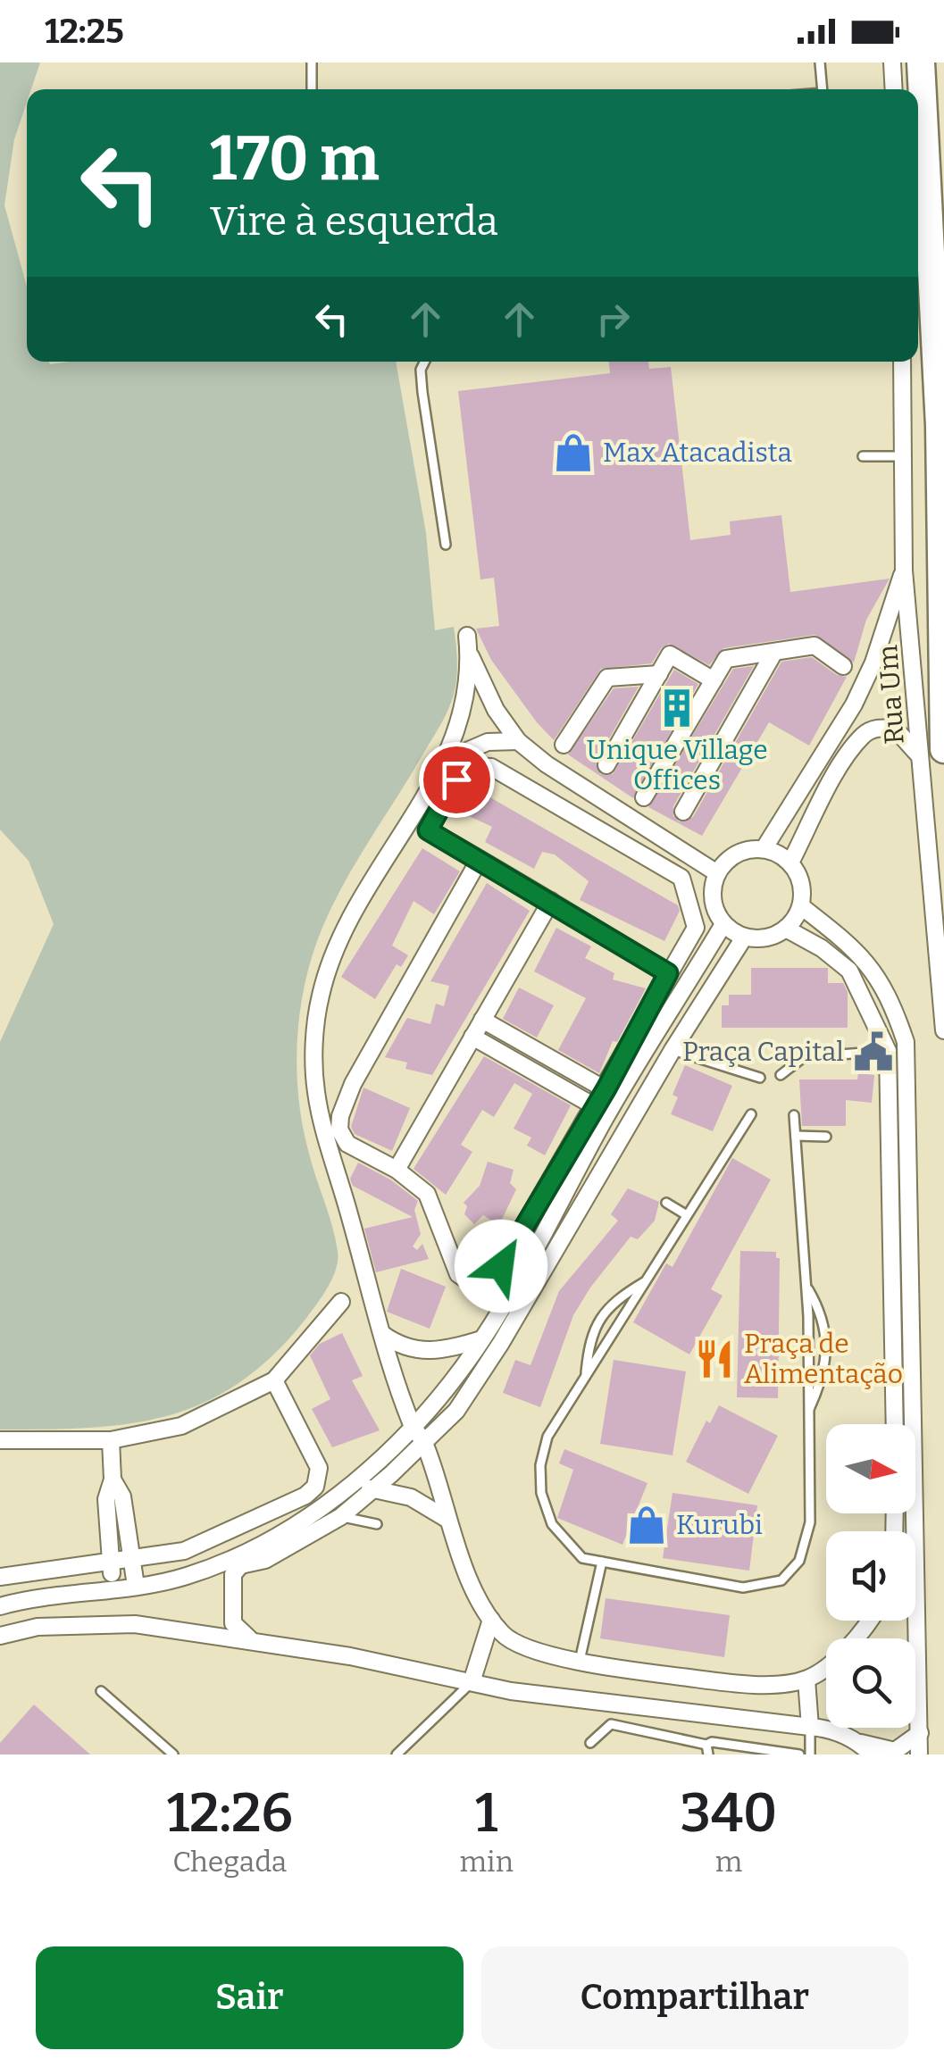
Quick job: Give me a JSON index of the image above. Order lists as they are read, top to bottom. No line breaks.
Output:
{"streets":{"street":["Rua Um"]},"places":{"shop":["Max Atacadista","Kurubi"],"building":["Unique Village Offices"],"public building":["Praça Capital"],"restaurant":["Praça de Alimentação"]},"north":"right","page":{"status":"12:25","turn":["170 m","Vire à esquerda"],"eta":["12:26","Chegada","1","min","340","m"],"buttons":["Sair","Compartilhar"]}}
